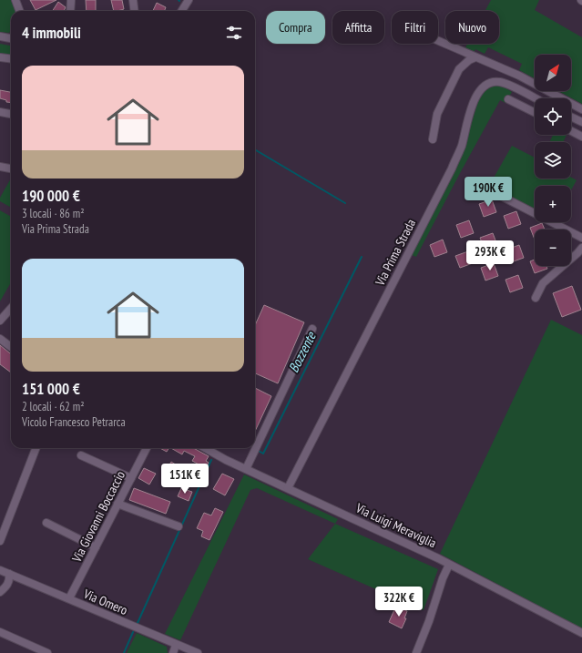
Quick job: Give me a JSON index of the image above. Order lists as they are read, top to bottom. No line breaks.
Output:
{"streets":{"street":["Via Prima Strada","Via Giovanni Boccaccio","Via Luigi Meraviglia","Via Omero"]},"crossings":[["Via Prima Strada","Via Luigi Meraviglia"],["Via Giovanni Boccaccio","Via Omero"]],"water":["Bozzente"],"north":"top right","page":{"chip":["Compra","Affitta","Filtri","Nuovo"],"heading":"4 immobili","map_buttons":["+","−"],"list":[{"name":"190 000 €","note":"3 locali · 86 m² · Via Prima Strada"},{"name":"151 000 €","note":"2 locali · 62 m² · Vicolo Francesco Petrarca"}],"price":["190K €","293K €","151K €","322K €"]}}
